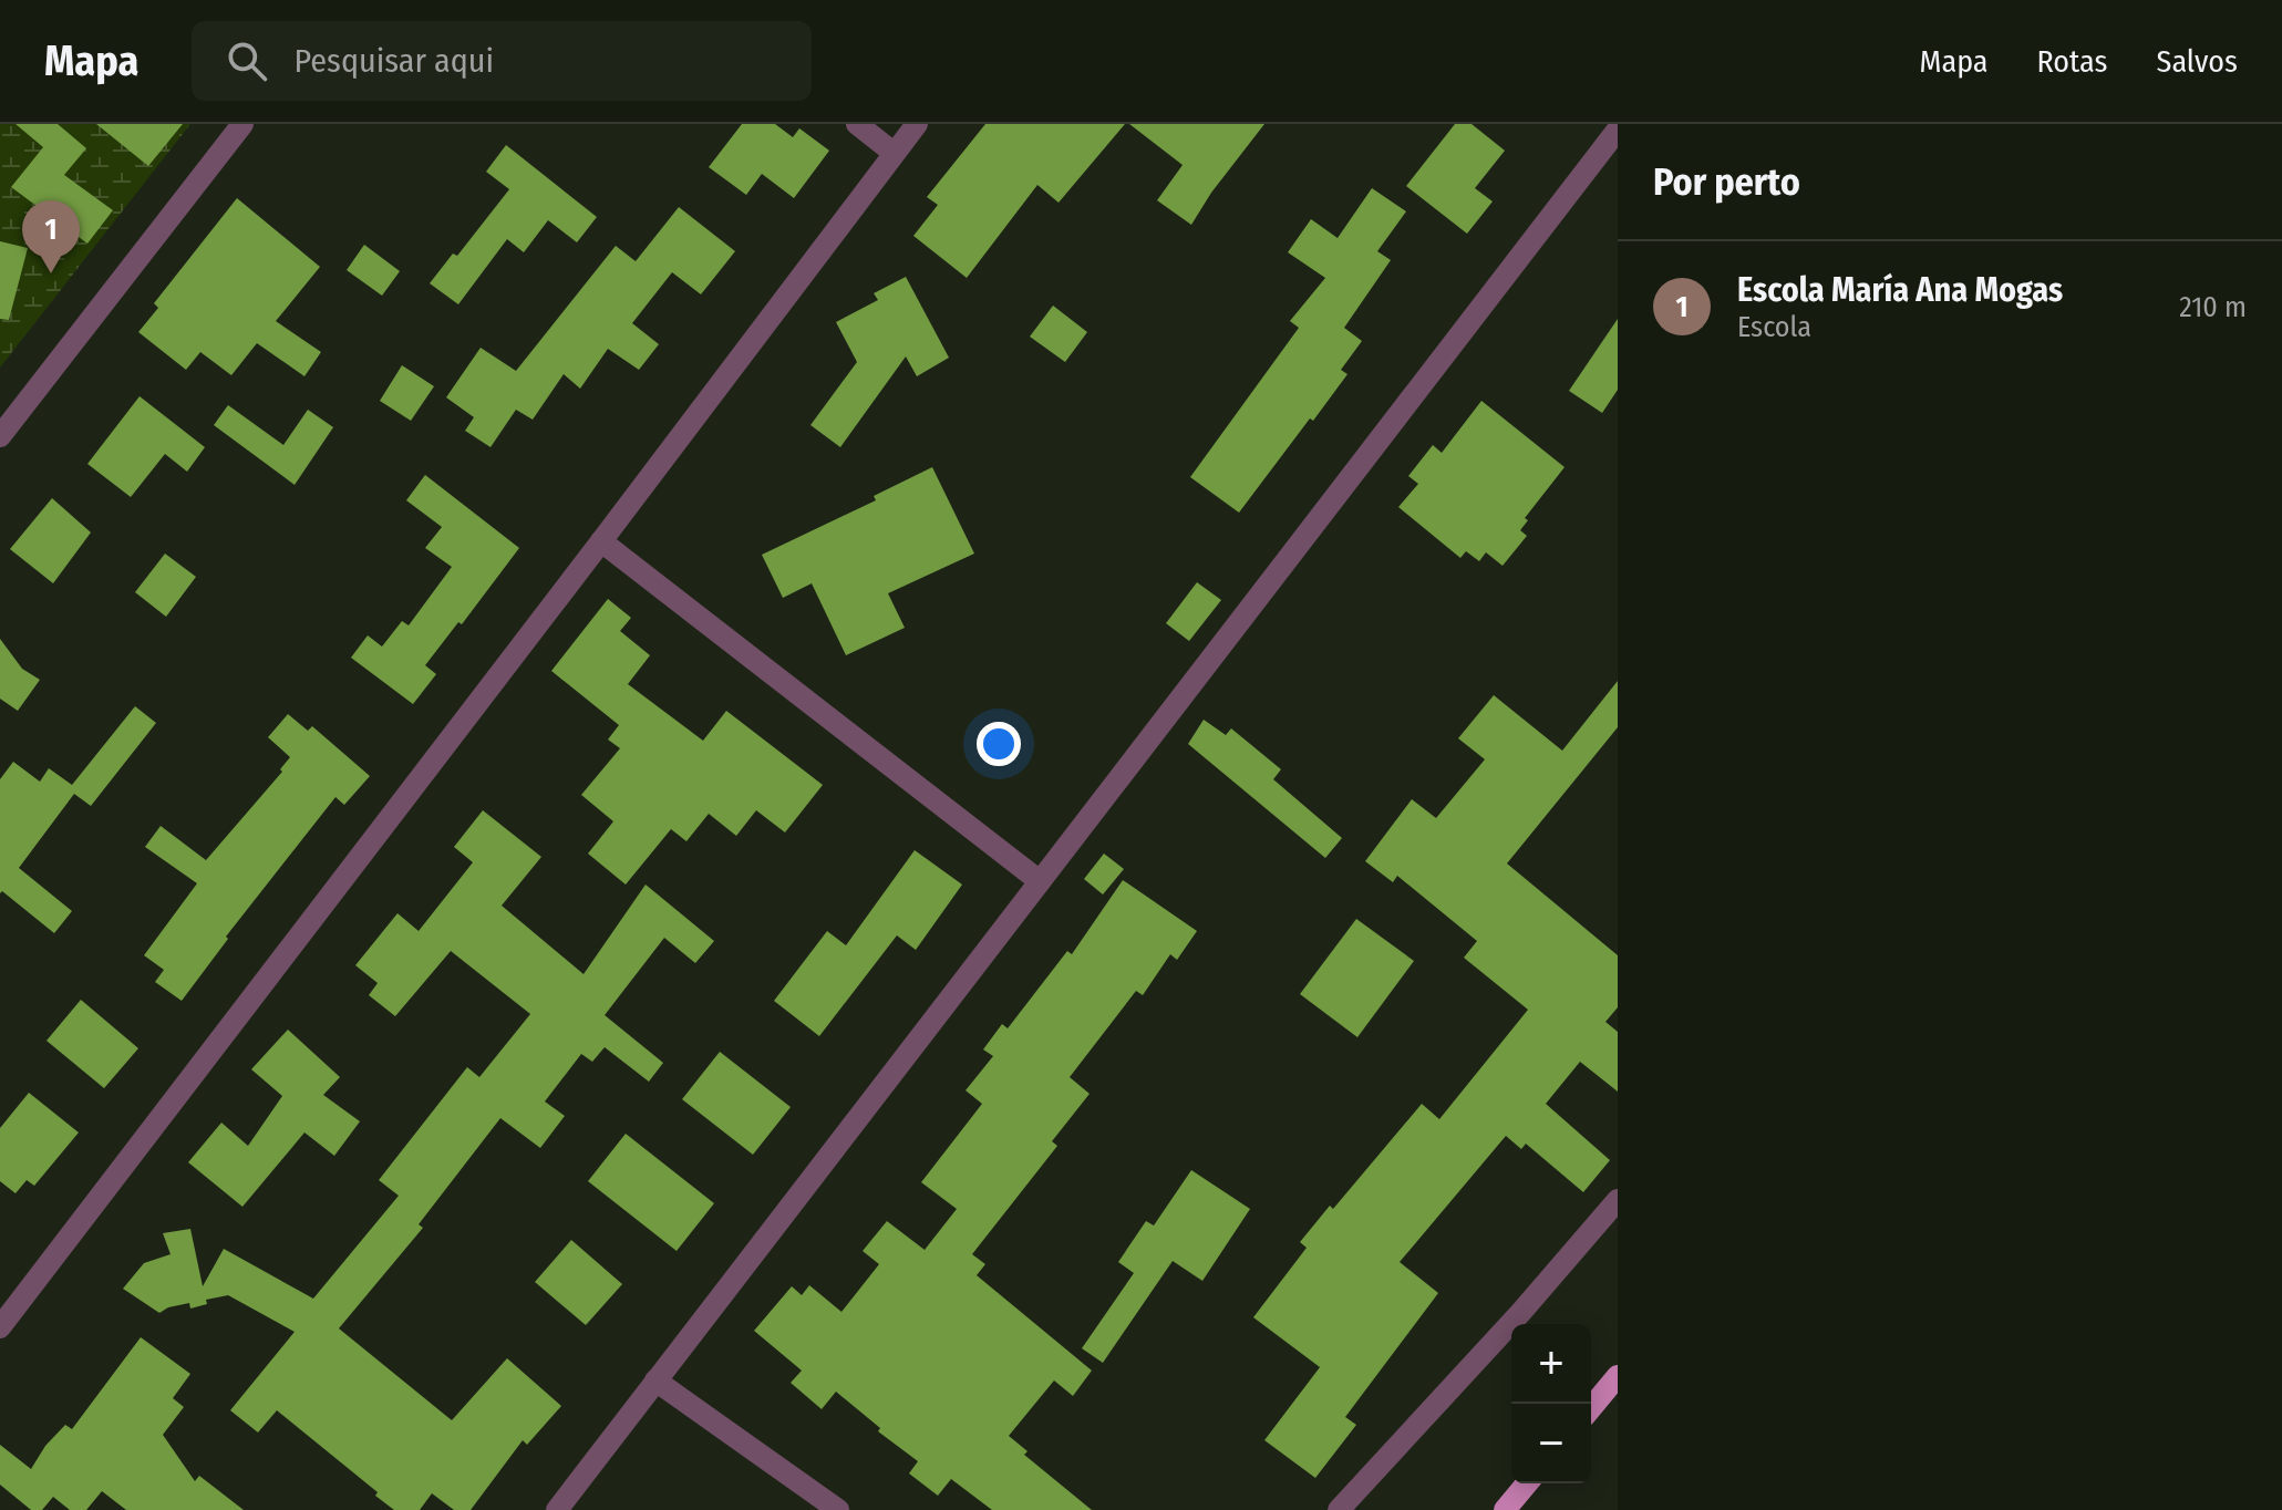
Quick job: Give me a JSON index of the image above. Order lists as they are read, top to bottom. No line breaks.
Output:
{"page":{"header":"Mapa","search":"Pesquisar aqui","nav":["Mapa","Rotas","Salvos"],"heading":"Por perto","pins":"1","list":[{"mark":"1","name":"Escola María Ana Mogas","note":"Escola","value":"210 m"}],"map_buttons":["+","−"]}}
